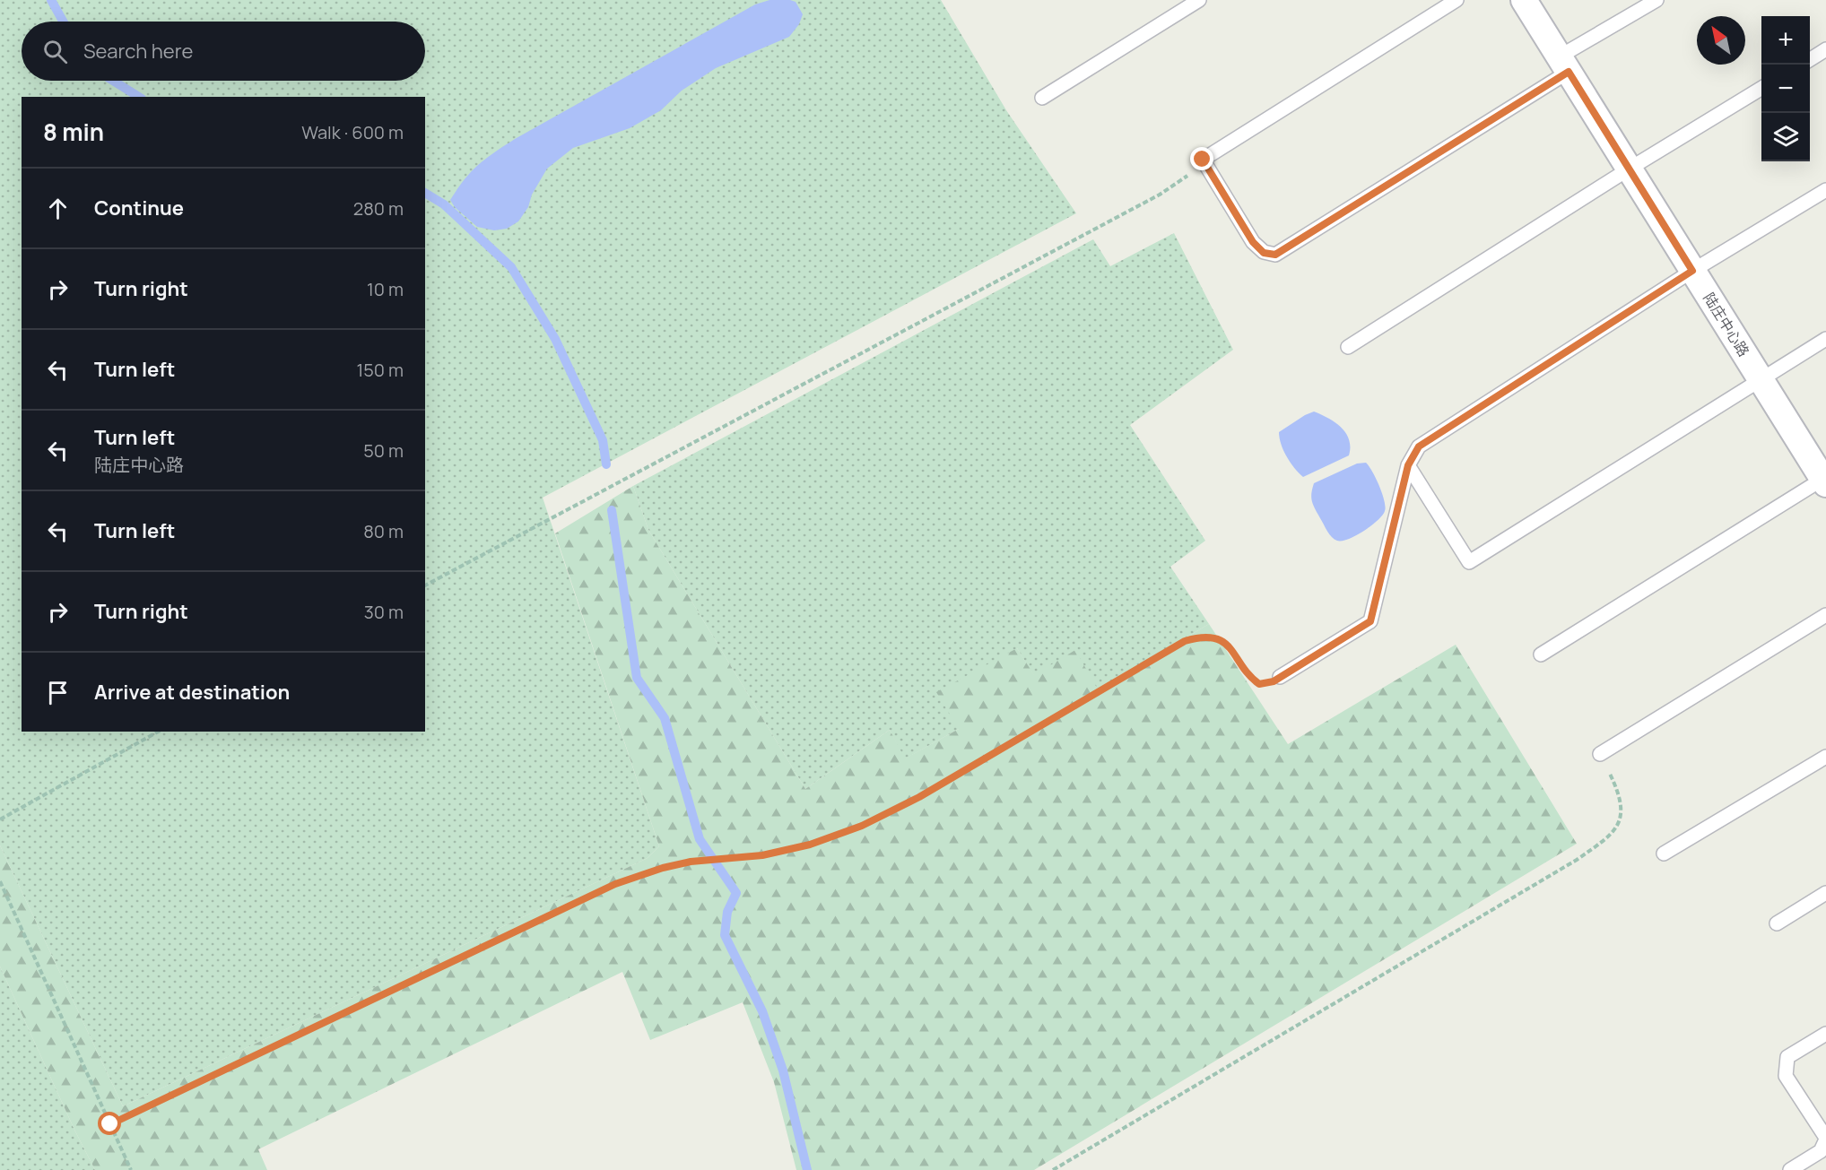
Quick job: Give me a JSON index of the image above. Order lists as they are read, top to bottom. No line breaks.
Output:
{"streets":{"street":["陆庄中心路"]},"north":"top left","page":{"map_buttons":["+","−"],"search":"Search here","heading":["8 min","Walk · 600 m"],"list":[["Continue","280 m"],["Turn right","10 m"],["Turn left","150 m"],["Turn left","陆庄中心路","50 m"],["Turn left","80 m"],["Turn right","30 m"],"Arrive at destination"]}}
